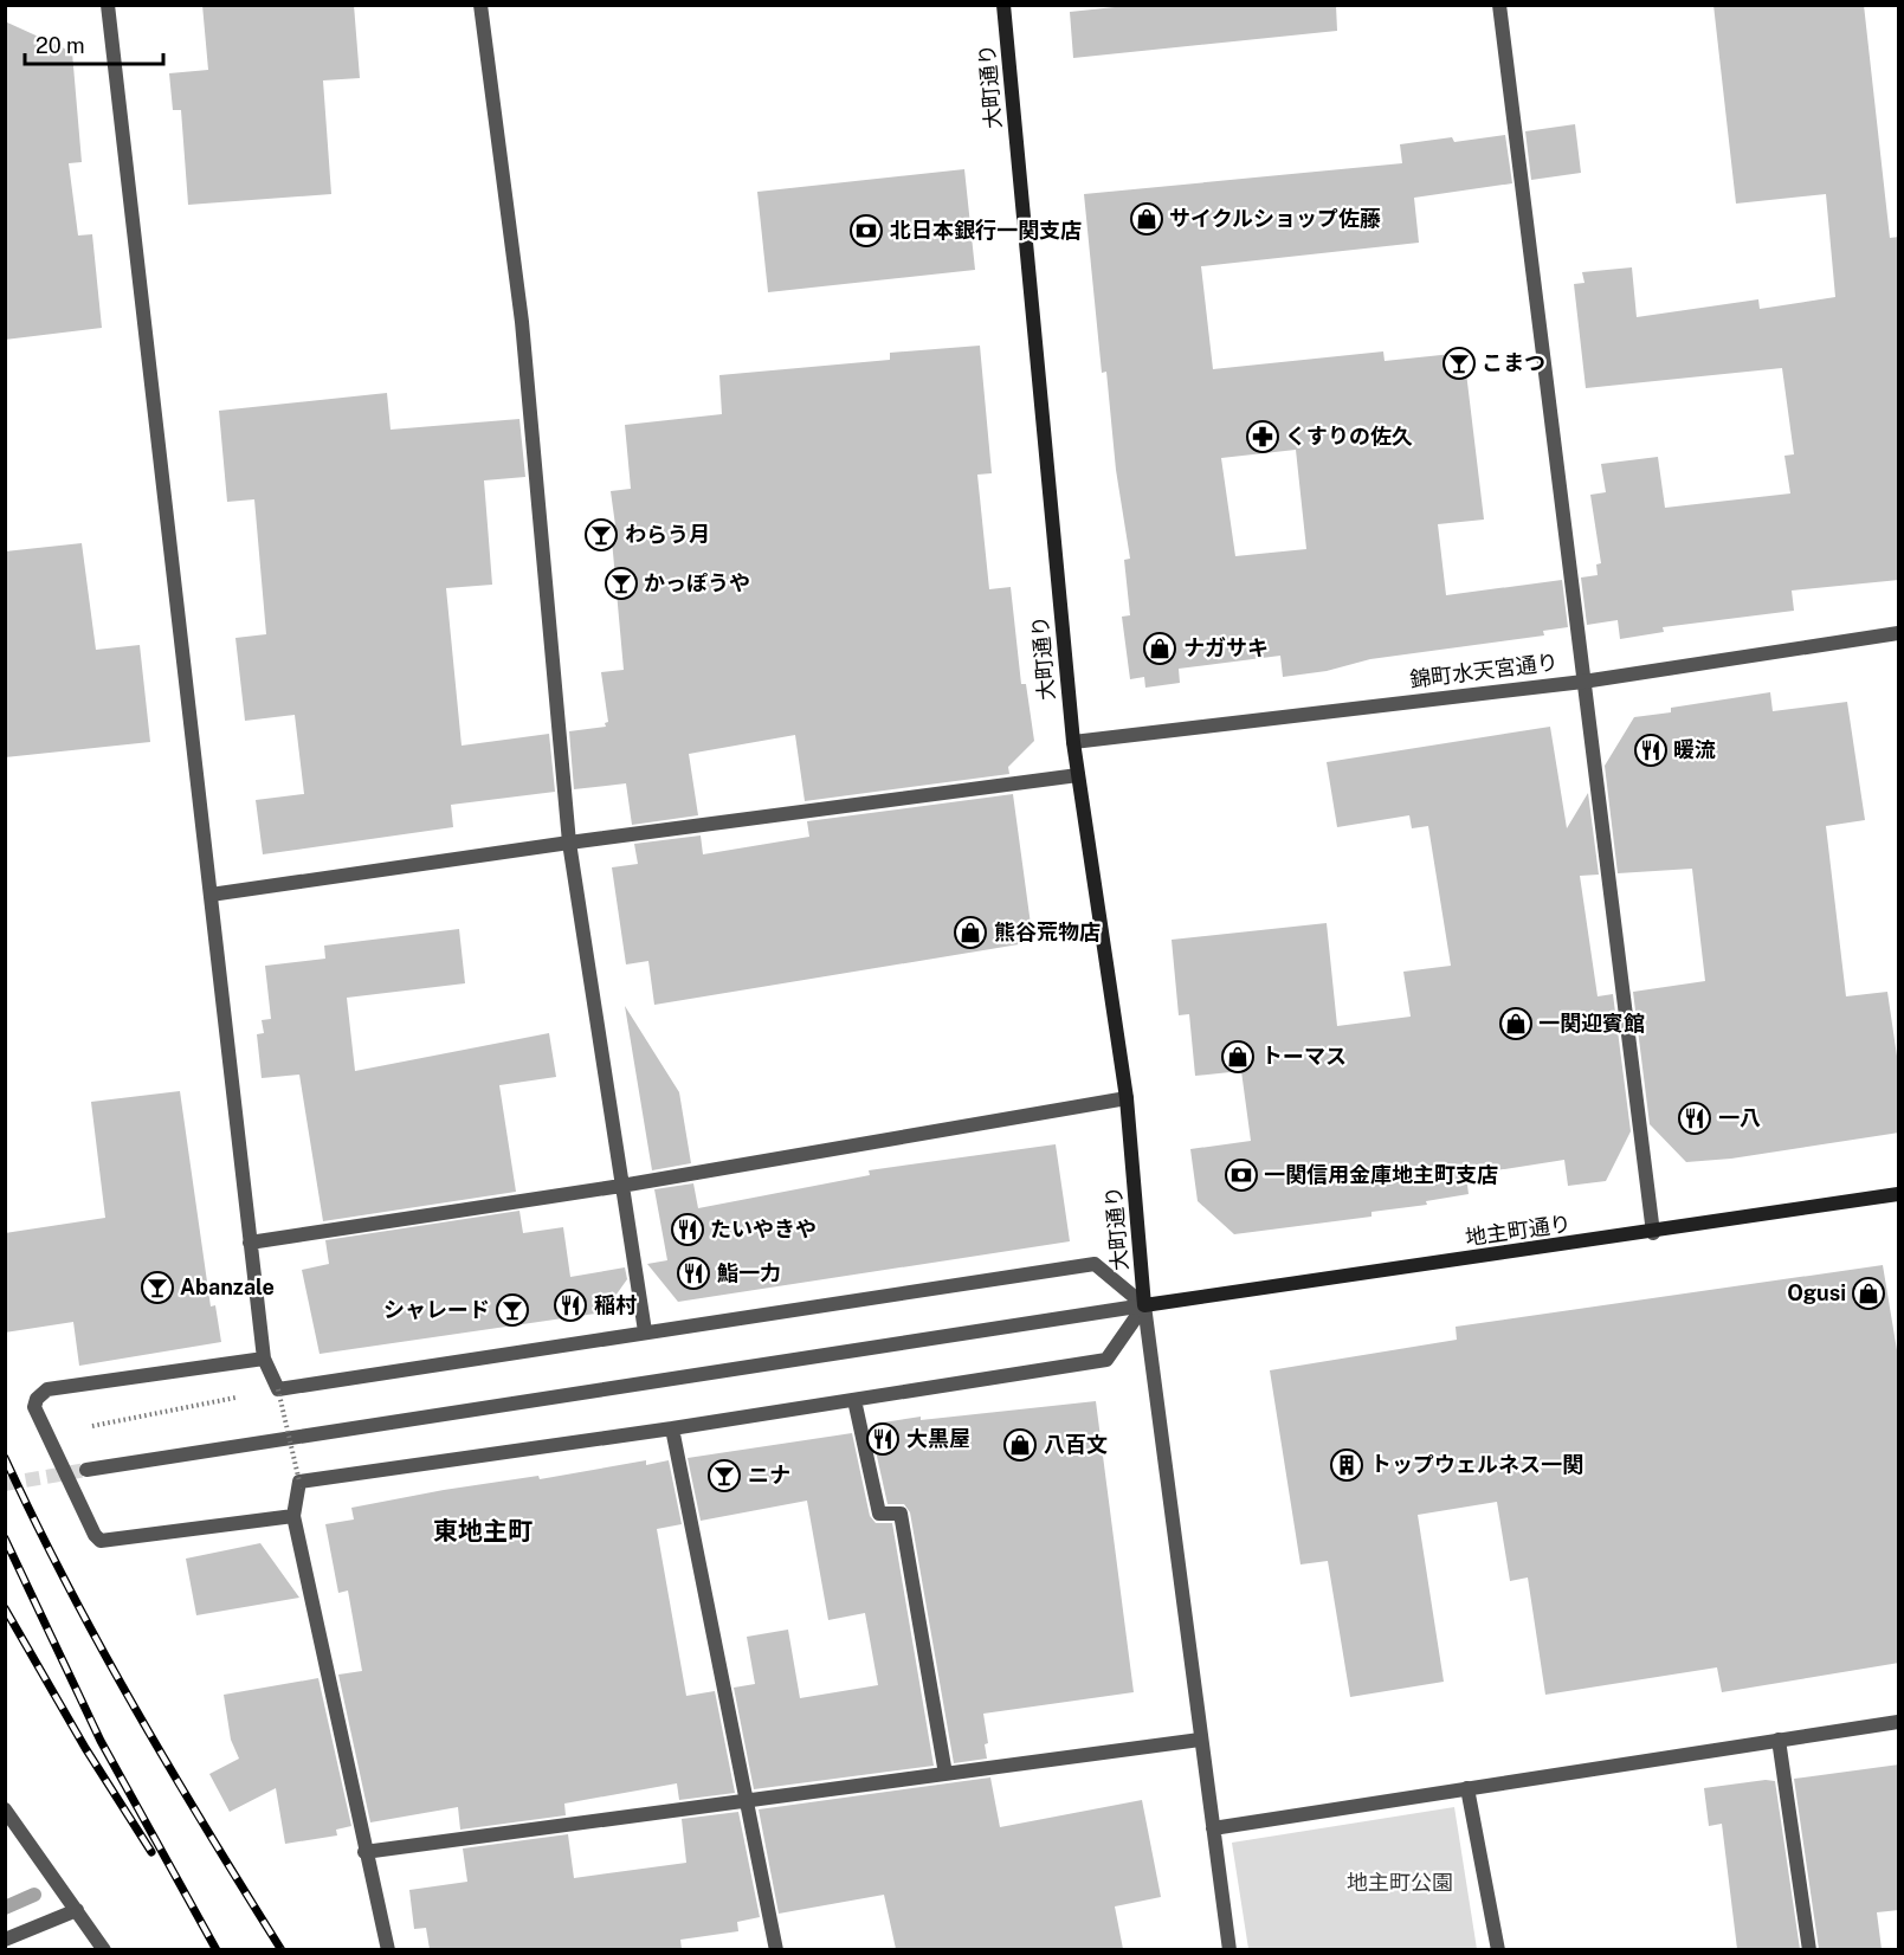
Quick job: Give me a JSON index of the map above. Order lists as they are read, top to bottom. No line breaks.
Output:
{"streets":{"main road":["大町通り","地主町通り"],"street":["錦町水天宮通り"]},"crossings":[["大町通り","錦町水天宮通り"],["大町通り","地主町通り"]],"districts":["東地主町"],"parks":["地主町公園"],"places":{"shop":["サイクルショップ佐藤","ナガサキ","熊谷荒物店","一関迎賓館","トーマス","Ogusi","八百文"],"bank":["北日本銀行一関支店","一関信用金庫地主町支店"],"bar":["こまつ","わらう月","かっぽうや","Abanzale","シャレード","ニナ"],"pharmacy":["くすりの佐久"],"restaurant":["暖流","一八","たいやきや","鮨一力","稲村","大黒屋"],"building":["トップウェルネス一関"]},"scale_bar":"20 m"}
